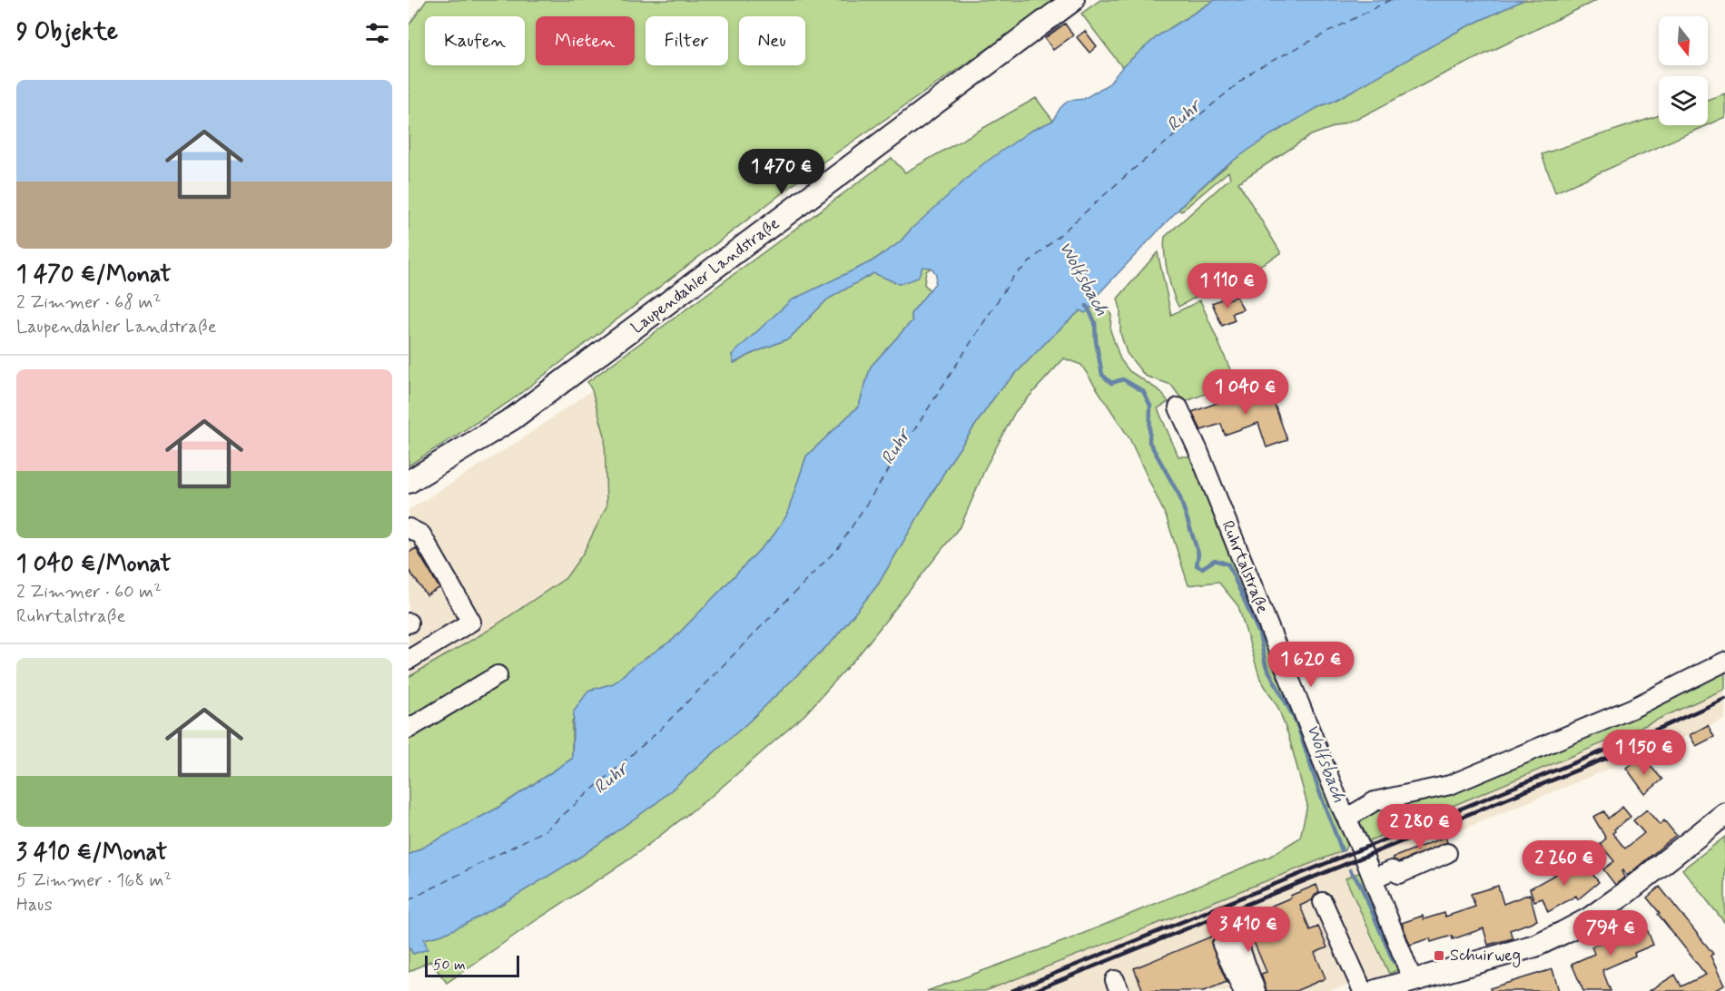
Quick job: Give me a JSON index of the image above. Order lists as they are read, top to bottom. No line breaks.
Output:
{"streets":{"main road":["Laupendahler Landstraße"],"street":["Ruhrtalstraße"]},"water":["Ruhr","Wolfsbach"],"places":{"transit":["Schuirweg"]},"scale_bar":"50 m","north":"bottom","page":{"heading":"9 Objekte","chip":["Kaufen","Mieten","Filter","Neu"],"list":[{"name":"1 470 €/Monat","note":"2 Zimmer · 68 m² · Laupendahler Landstraße"},{"name":"1 040 €/Monat","note":"2 Zimmer · 60 m² · Ruhrtalstraße"},{"name":"3 410 €/Monat","note":"5 Zimmer · 168 m² · Haus"}],"price":["1 470 €","1 110 €","1 040 €","1 620 €","1 150 €","2 280 €","2 260 €","3 410 €","794 €"],"scale":"50 m"}}
